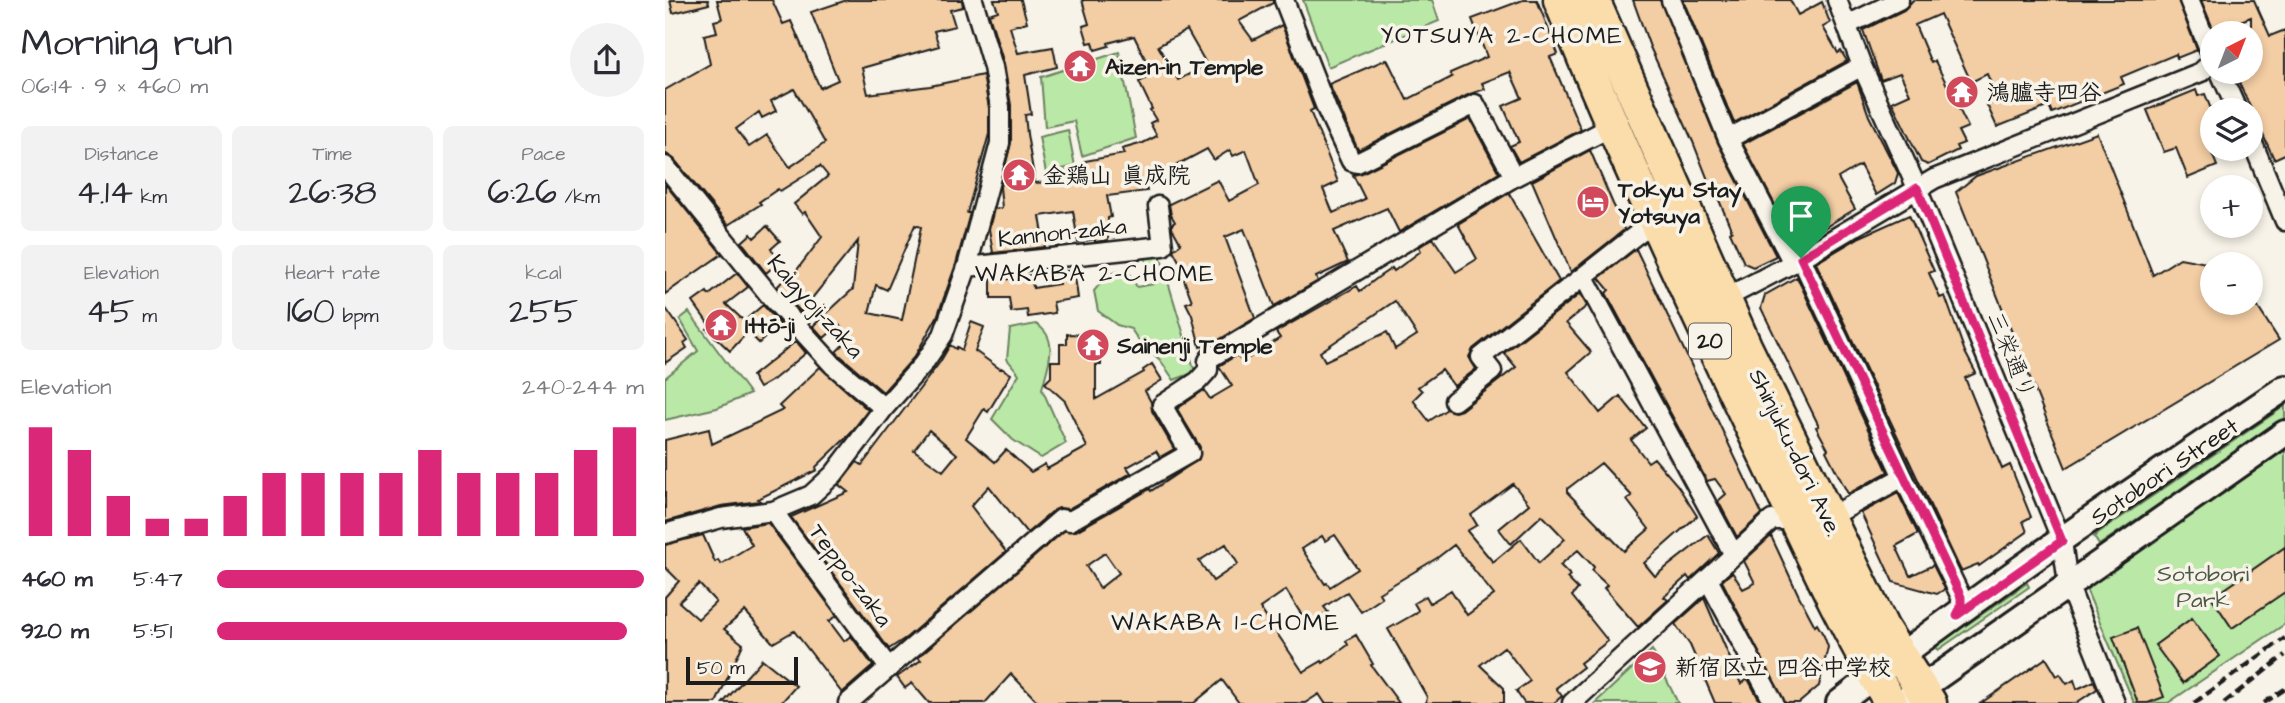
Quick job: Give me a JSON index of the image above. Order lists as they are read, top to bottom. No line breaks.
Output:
{"streets":{"highway":["20","Shinjuku-dori Ave."],"main road":["Sotobori Street"],"street":["Kannon-zaka","Kaigyoji-zaka","三栄通り","Teppo-zaka"]},"crossings":[["三栄通り","Sotobori Street"],["Shinjuku-dori Ave.","Sotobori Street"]],"districts":["YOTSUYA 2-CHOME","WAKABA 2-CHOME","WAKABA 1-CHOME"],"parks":["Sotobori Park"],"places":{"temple":["Aizen-in Temple","鴻臚寺四谷","金鶏山 眞成院","Ittō-ji","Sainenji Temple"],"hotel":["Tokyu Stay Yotsuya"],"school or university":["新宿区立 四谷中学校"]},"scale_bar":"50 m","north":"top right","page":{"heading":["Morning run","06:14 · 9 × 460 m"],"map_buttons":["+","−"],"stats":[["Distance","4.14 km"],["Time","26:38"],["Pace","6:26 /km"],["Elevation","45 m"],["Heart rate","160 bpm"],["kcal","255"]],"chart":["Elevation","240–244 m"],"list":[{"name":"460 m","note":"5:47"},{"name":"920 m","note":"5:51"}],"scale":"50 m"}}
